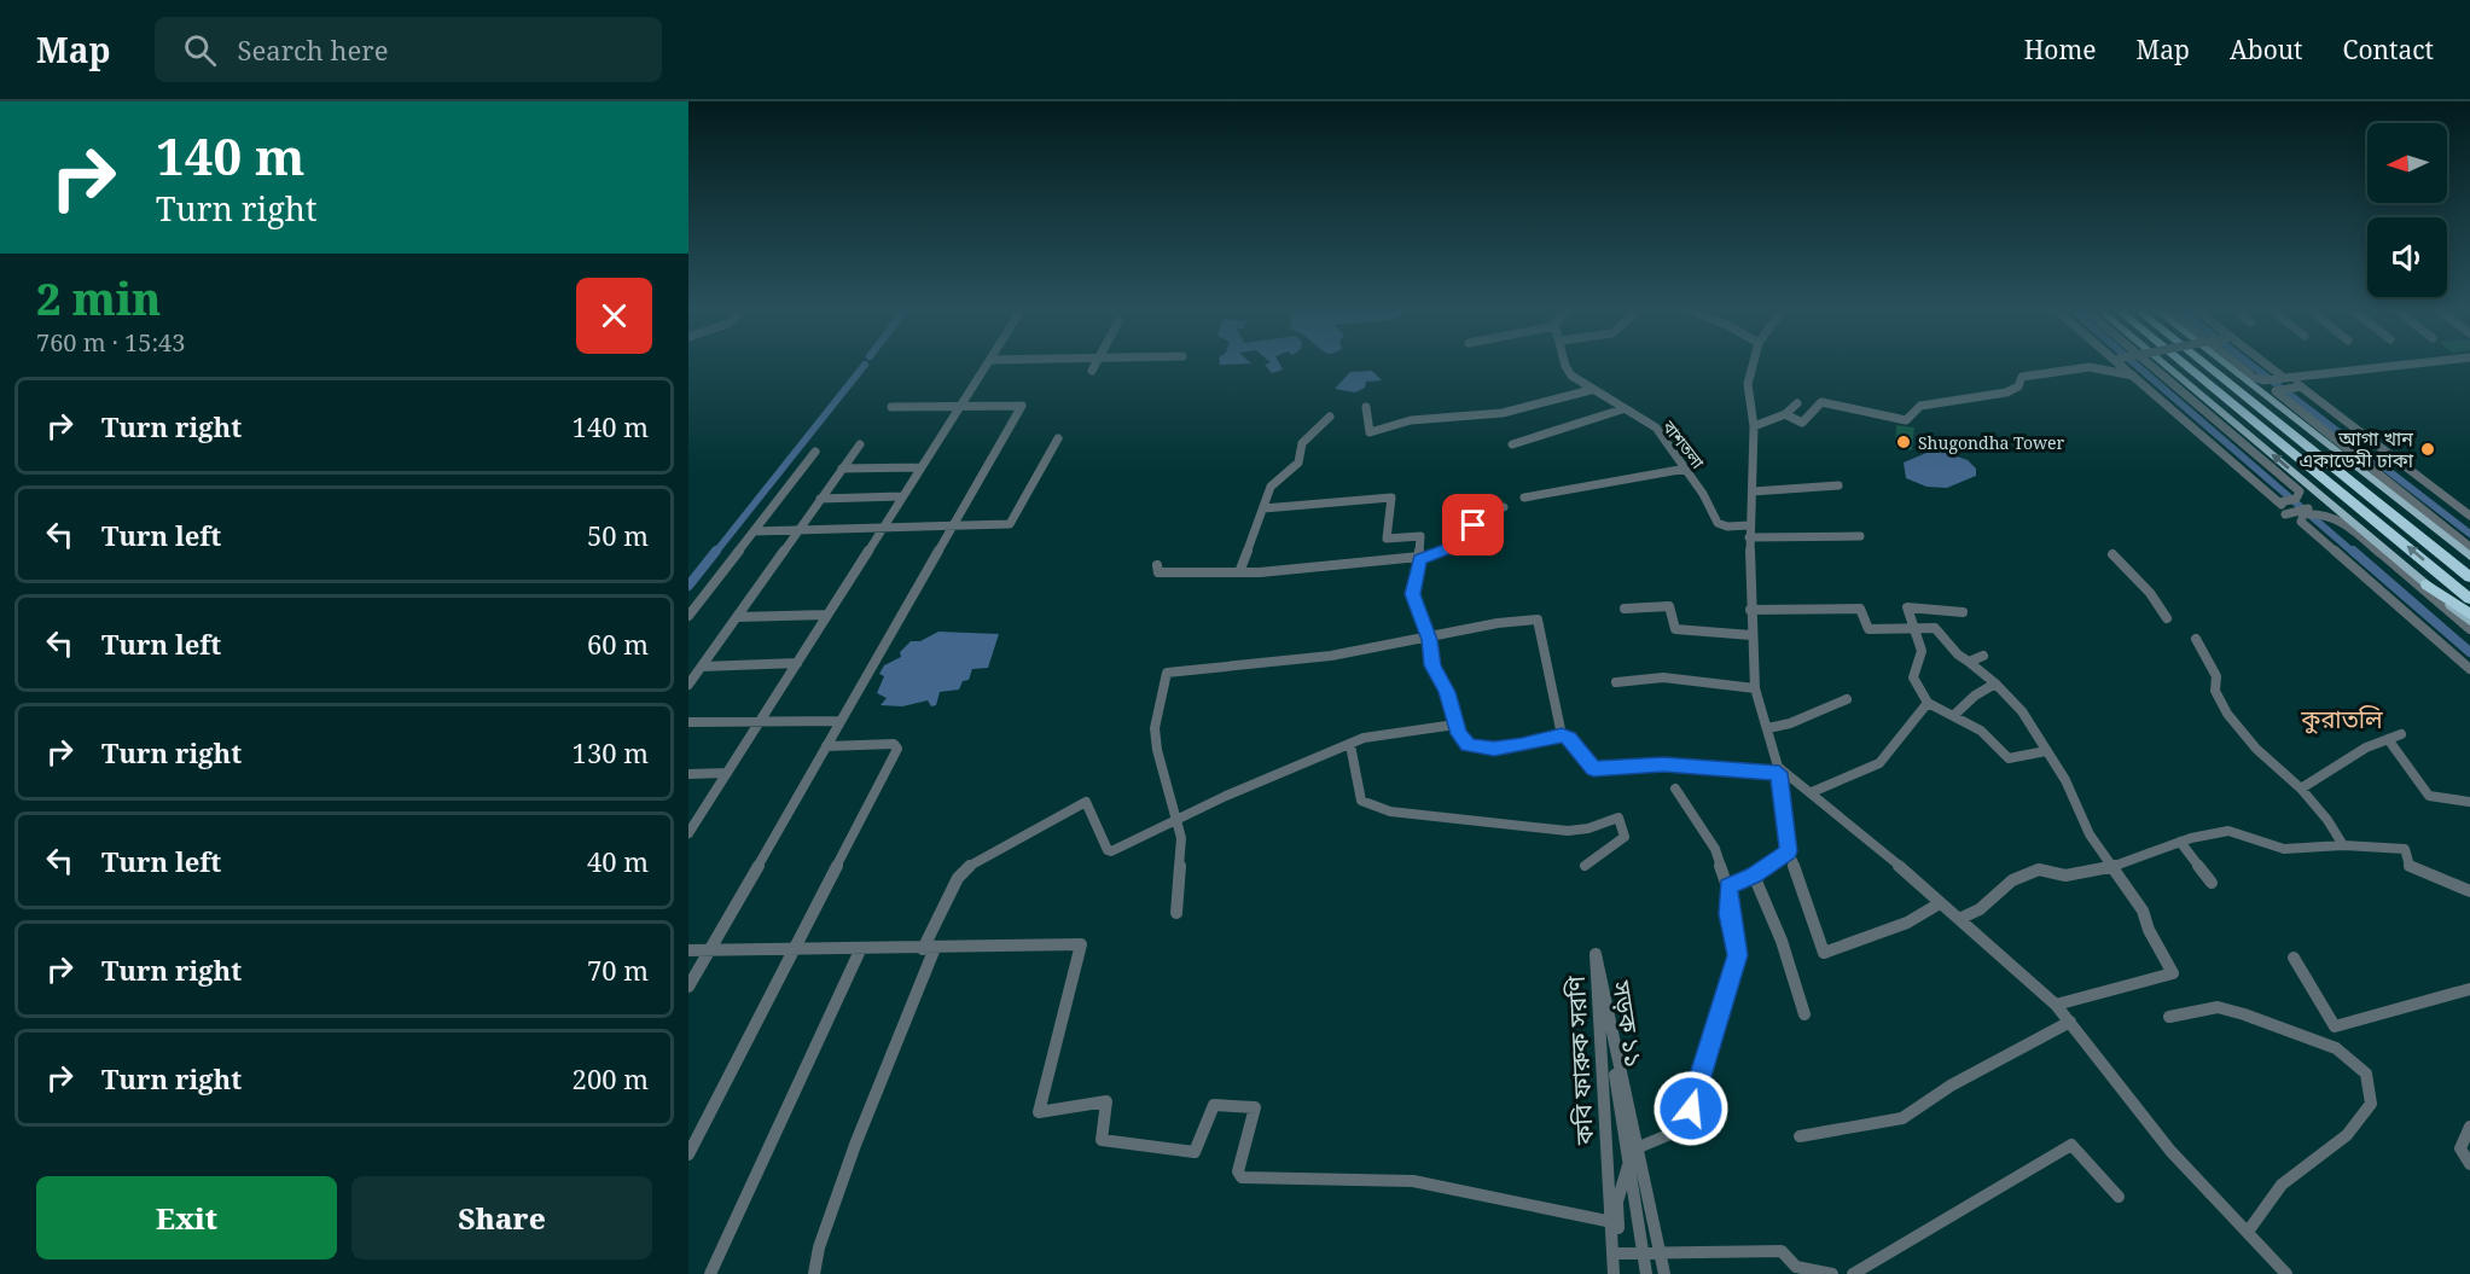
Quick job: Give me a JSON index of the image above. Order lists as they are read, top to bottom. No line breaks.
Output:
{"streets":{"street":["বাশতলা","সড়ক ১১","কবি ফারুক সরণি"]},"crossings":[["সড়ক ১১","কবি ফারুক সরণি"]],"districts":["কুরাতলি"],"places":["Shugondha Tower","আগা খান একাডেমী ঢাকা"],"north":"left","page":{"header":"Map","search":"Search here","nav":["Home","Map","About","Contact"],"turn":["140 m","Turn right"],"heading":["2 min","760 m · 15:43"],"list":[{"name":"Turn right","value":"140 m"},{"name":"Turn left","value":"50 m"},{"name":"Turn left","value":"60 m"},{"name":"Turn right","value":"130 m"},{"name":"Turn left","value":"40 m"},{"name":"Turn right","value":"70 m"},{"name":"Turn right","value":"200 m"}],"buttons":["Exit","Share"]}}
